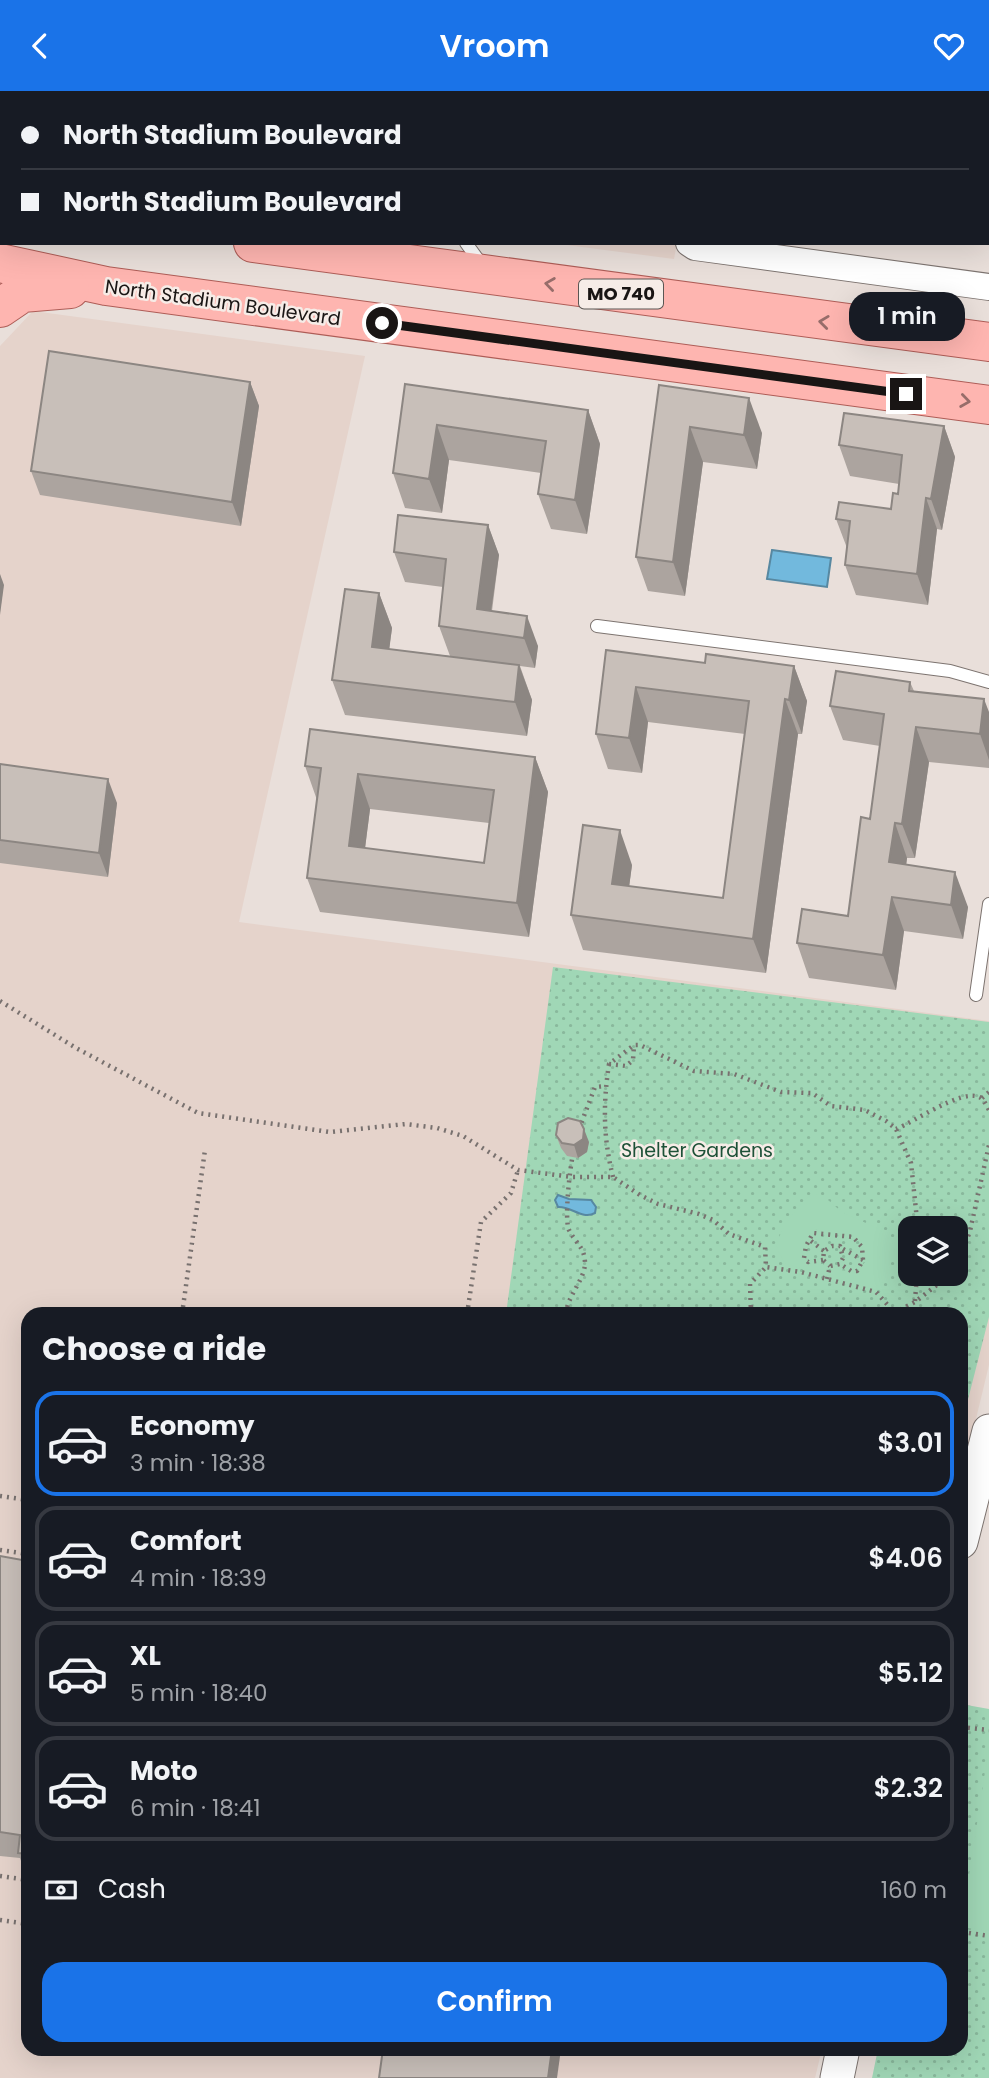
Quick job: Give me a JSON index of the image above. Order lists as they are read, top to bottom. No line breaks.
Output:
{"streets":{"main road":["MO 740","North Stadium Boulevard"]},"parks":["Shelter Gardens"],"page":{"header":"Vroom","banner":["North Stadium Boulevard","North Stadium Boulevard"],"bubble":"1 min","heading":"Choose a ride","list":[{"name":"Economy","note":"3 min · 18:38","value":"$3.01"},{"name":"Comfort","note":"4 min · 18:39","value":"$4.06"},{"name":"XL","note":"5 min · 18:40","value":"$5.12"},{"name":"Moto","note":"6 min · 18:41","value":"$2.32"}],"pay":["Cash","160 m"],"buttons":"Confirm"}}
